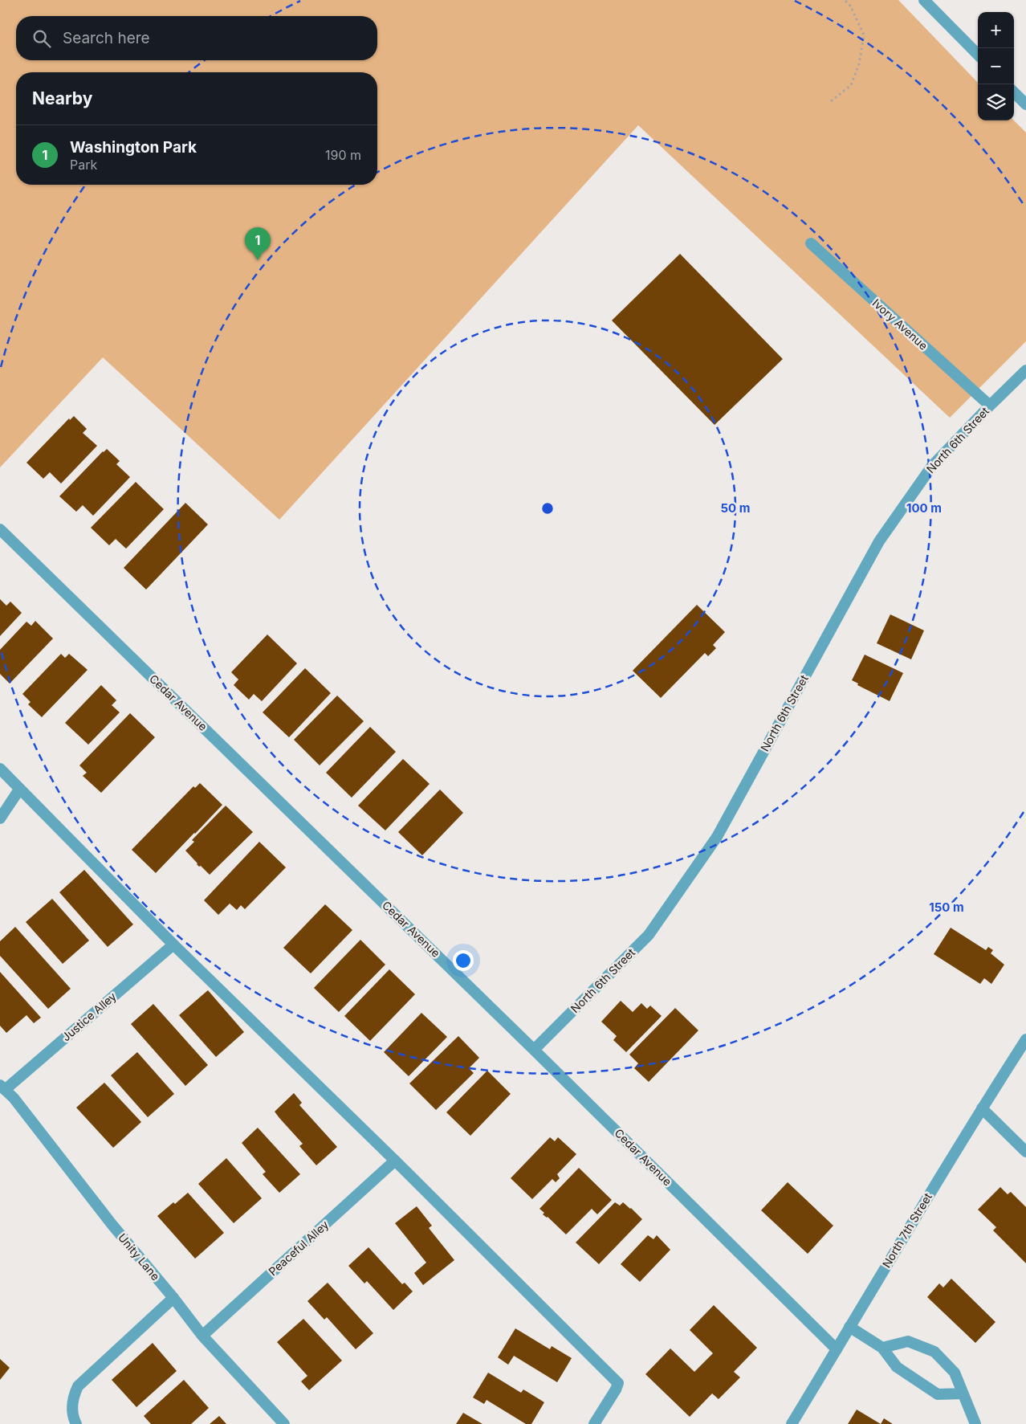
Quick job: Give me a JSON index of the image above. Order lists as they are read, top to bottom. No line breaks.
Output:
{"streets":{"street":["Ivory Avenue","North 6th Street","Cedar Avenue","Justice Alley","North 7th Street","Peaceful Alley","Unity Lane"]},"crossings":[["Ivory Avenue","North 6th Street"],["North 6th Street","Cedar Avenue"],["Cedar Avenue","North 7th Street"],["Justice Alley","Unity Lane"],["Peaceful Alley","Unity Lane"]],"page":{"map_buttons":["+","−"],"search":"Search here","heading":"Nearby","list":[{"mark":"1","name":"Washington Park","note":"Park","value":"190 m"}],"pins":"1"},"rings":["50 m","100 m","150 m"]}
